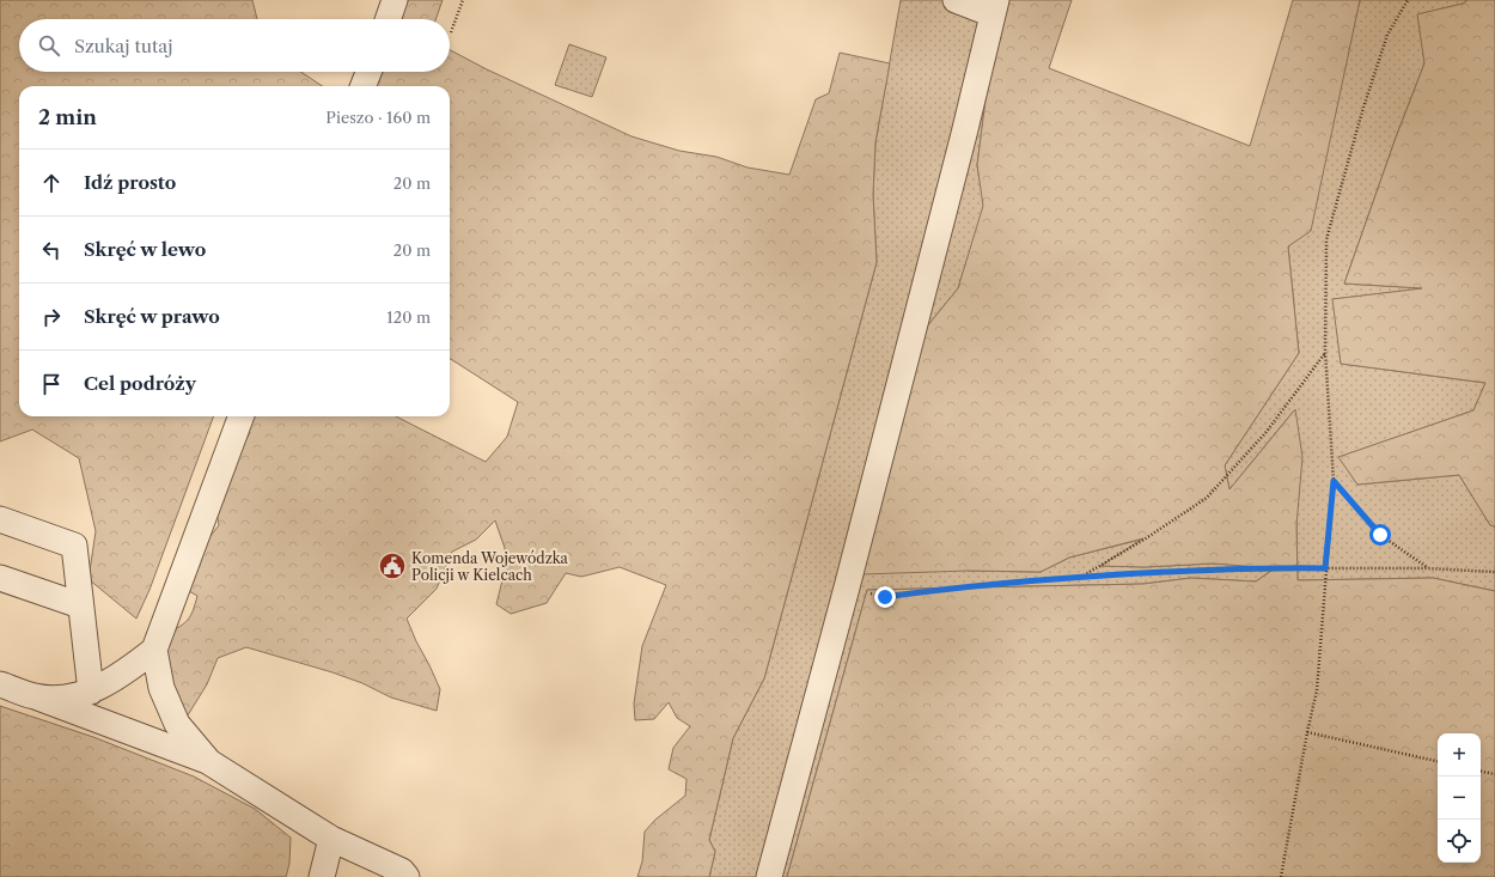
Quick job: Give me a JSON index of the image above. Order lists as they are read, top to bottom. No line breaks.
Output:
{"places":{"public building":["Komenda Wojewódzka Policji w Kielcach"]},"page":{"search":"Szukaj tutaj","heading":["2 min","Pieszo · 160 m"],"list":[["Idź prosto","20 m"],["Skręć w lewo","20 m"],["Skręć w prawo","120 m"],"Cel podróży"],"map_buttons":["+","−"]}}
